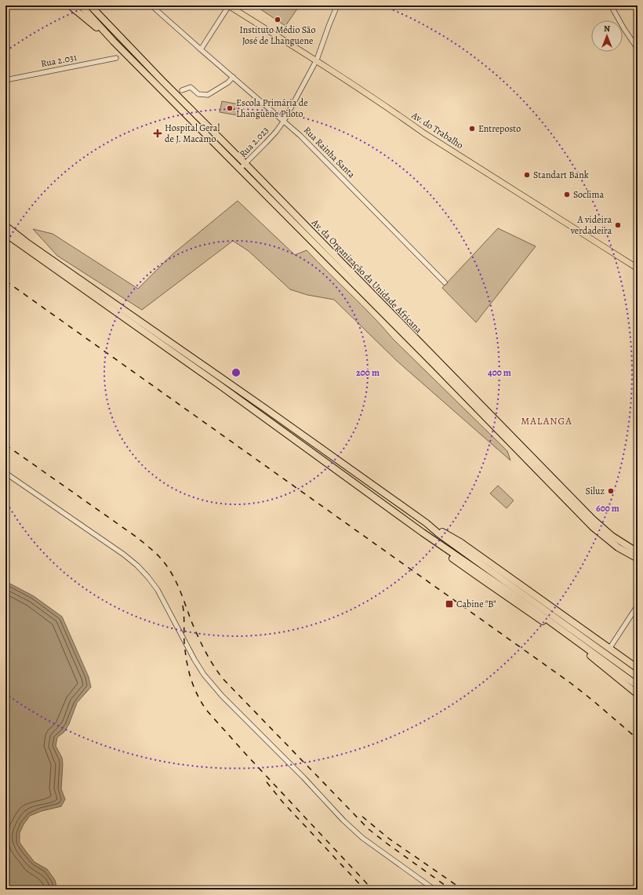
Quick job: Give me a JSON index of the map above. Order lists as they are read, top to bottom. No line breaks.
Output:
{"streets":{"highway":["Av. da Organização da Unidade Africana"],"main road":["Av. do Trabalho"],"street":["Rua 2.031","Rua 2.023","Rua Rainha Santa"]},"crossings":[["Av. do Trabalho","Rua 2.023"],["Rua 2.023","Rua Rainha Santa"],["Rua 2.023","Av. da Organização da Unidade Africana"]],"districts":["MALANGA"],"places":{"other":["Instituto Médio São José de Lhanguene","Escola Primária de Lhanguene Piloto","Entreposto","Standart Bank","Soclima","A videira verdadeira","Siluz"],"health":["Hospital Geral de J. Macamo"],"transit":["Cabine \"B\""]},"north":"top","rings":["200 m","400 m","600 m"]}
